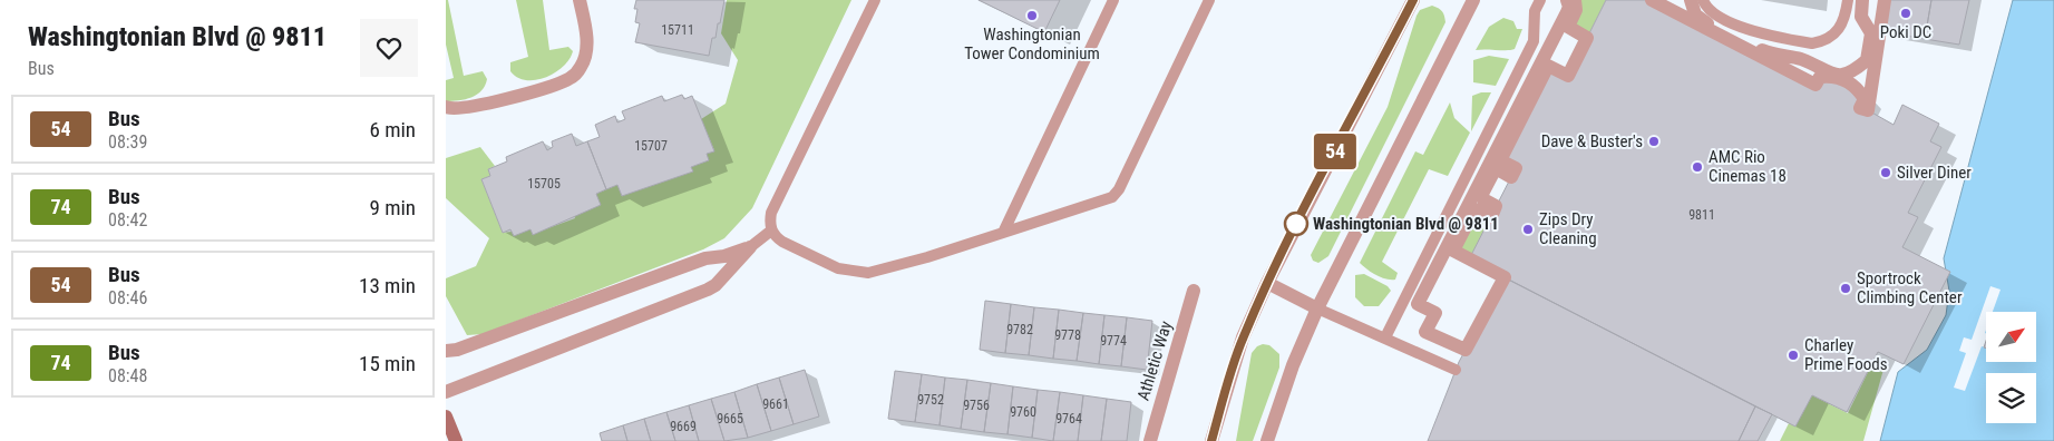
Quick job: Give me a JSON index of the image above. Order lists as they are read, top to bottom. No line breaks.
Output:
{"streets":{"street":["Athletic Way"]},"places":["Poki DC","Washingtonian Tower Condominium","Dave & Buster's","AMC Rio Cinemas 18","Silver Diner","Washingtonian Blvd @ 9811","Zips Dry Cleaning","Sportrock Climbing Center","Charley Prime Foods"],"lines":["bus line 54"],"house_numbers":["15711","15707","15705","9811","9782","9778","9774","9752","9661","9756","9760","9665","9764","9669"],"north":"top right","page":{"heading":["Washingtonian Blvd @ 9811","Bus"],"on_map":"54","list":[{"mark":"54","name":"Bus","note":"08:39","value":"6 min"},{"mark":"74","name":"Bus","note":"08:42","value":"9 min"},{"mark":"54","name":"Bus","note":"08:46","value":"13 min"},{"mark":"74","name":"Bus","note":"08:48","value":"15 min"}]}}
